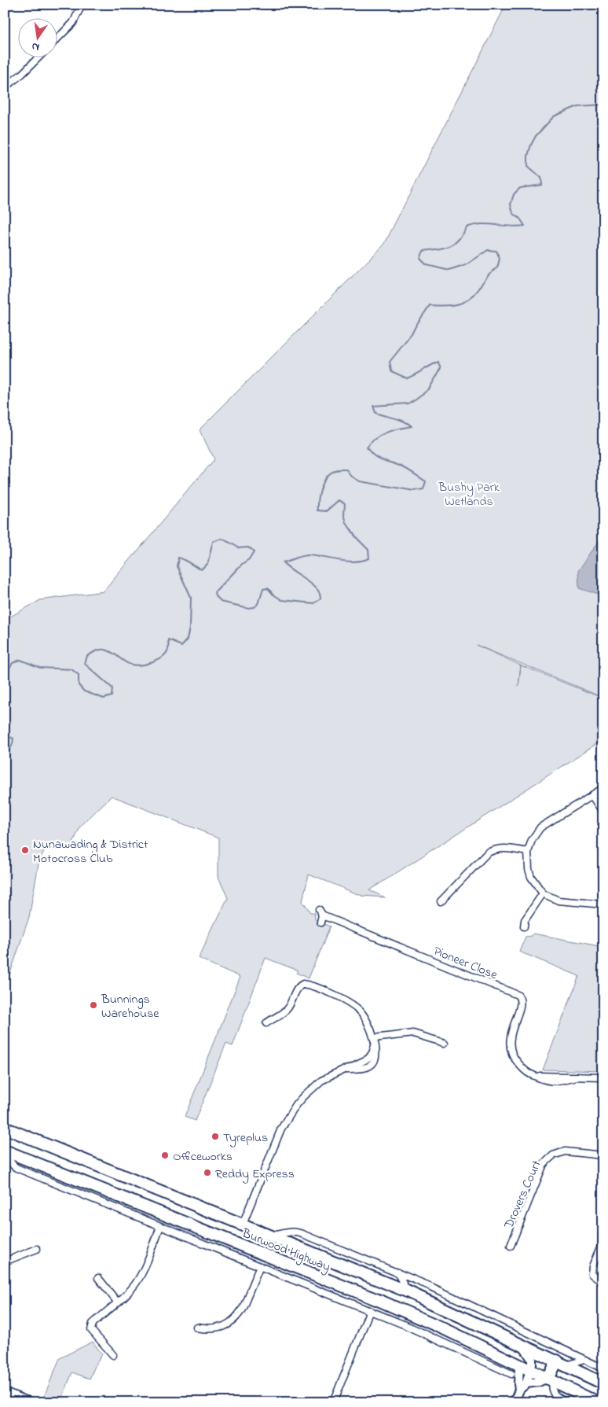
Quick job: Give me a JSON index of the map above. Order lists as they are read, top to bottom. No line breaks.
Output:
{"streets":{"highway":["Burwood Highway"],"street":["Pioneer Close","Drovers Court"]},"parks":["Bushy Park Wetlands"],"places":["Nunawading & District Motocross Club","Bunnings Warehouse","Tyreplus","Officeworks","Reddy Express"],"north":"bottom"}
